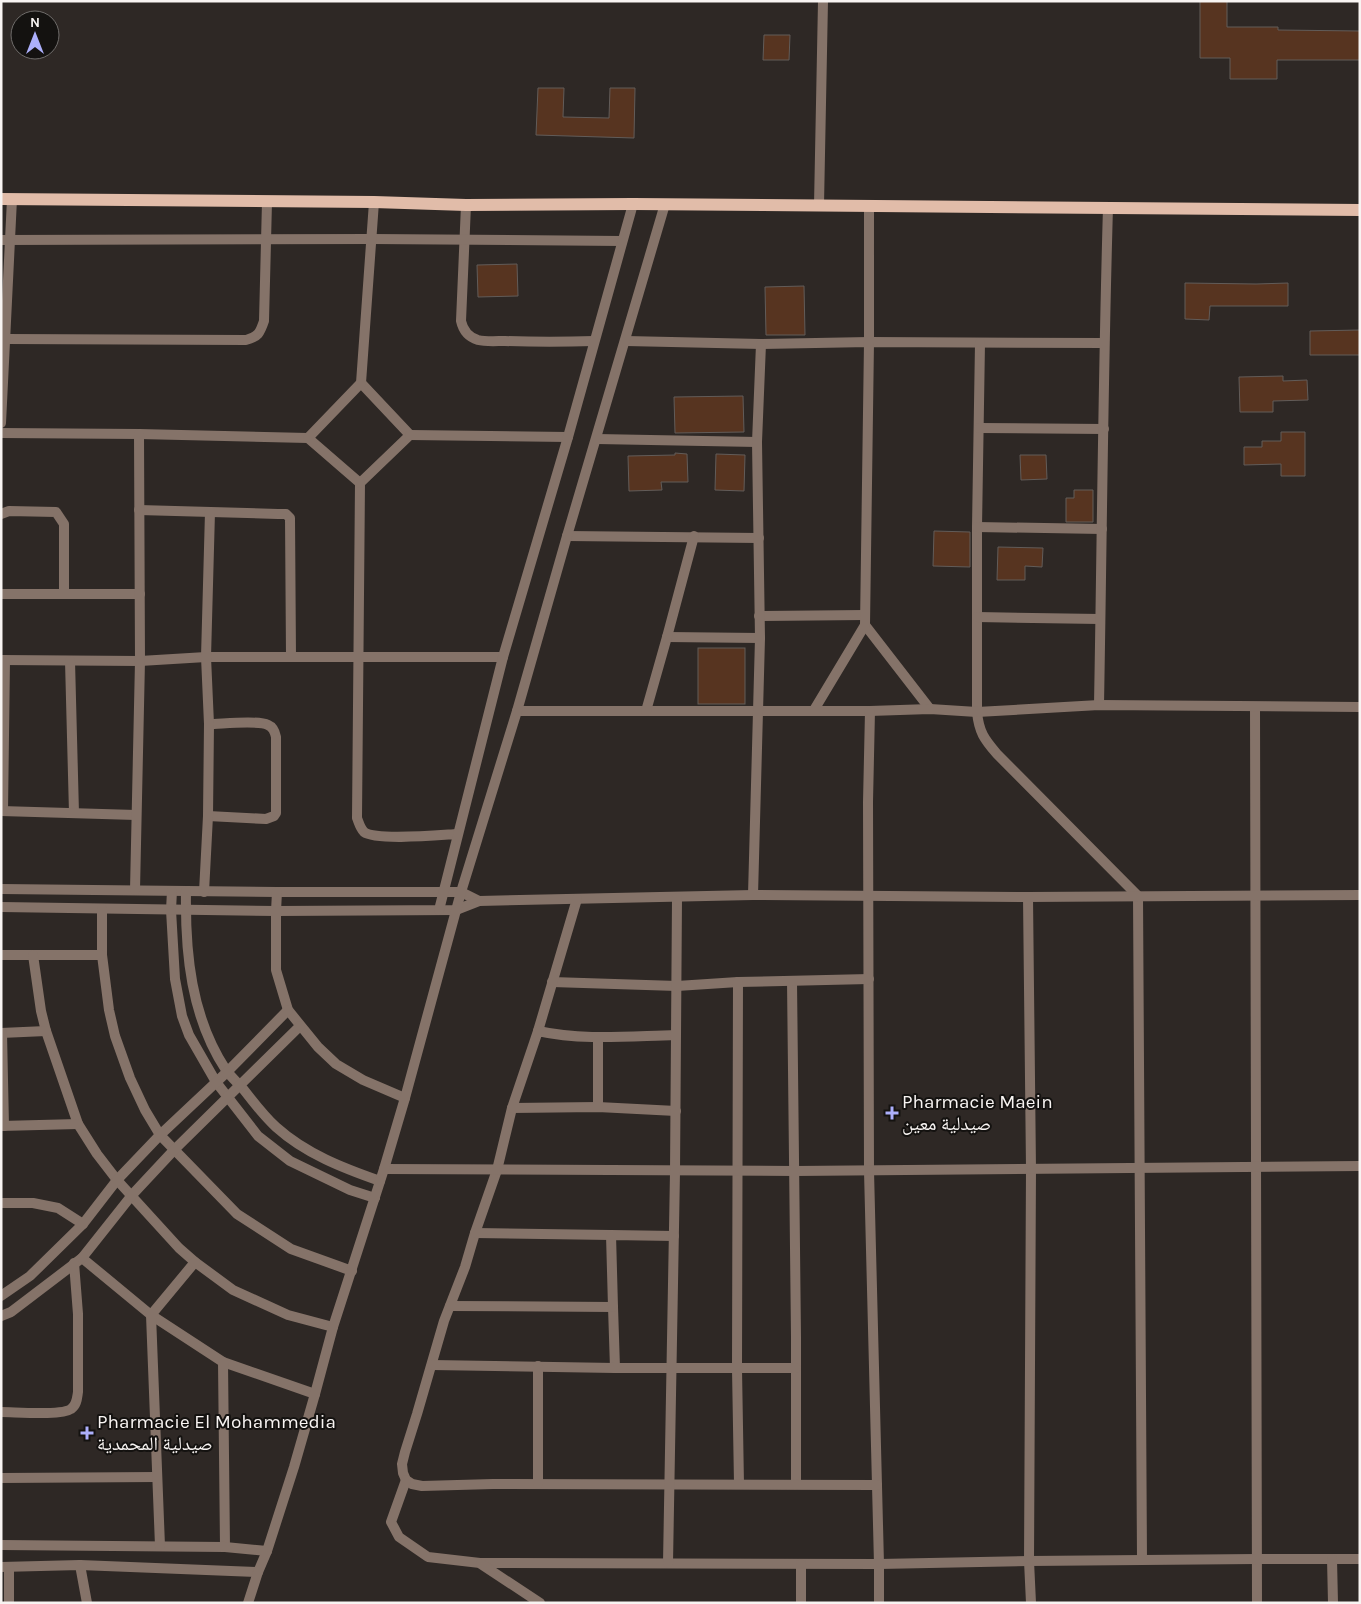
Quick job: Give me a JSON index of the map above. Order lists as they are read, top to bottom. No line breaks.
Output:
{"places":{"health":["Pharmacie Maein صيدلية معين","Pharmacie El Mohammedia صيدلية المحمدية"]},"north":"top"}
